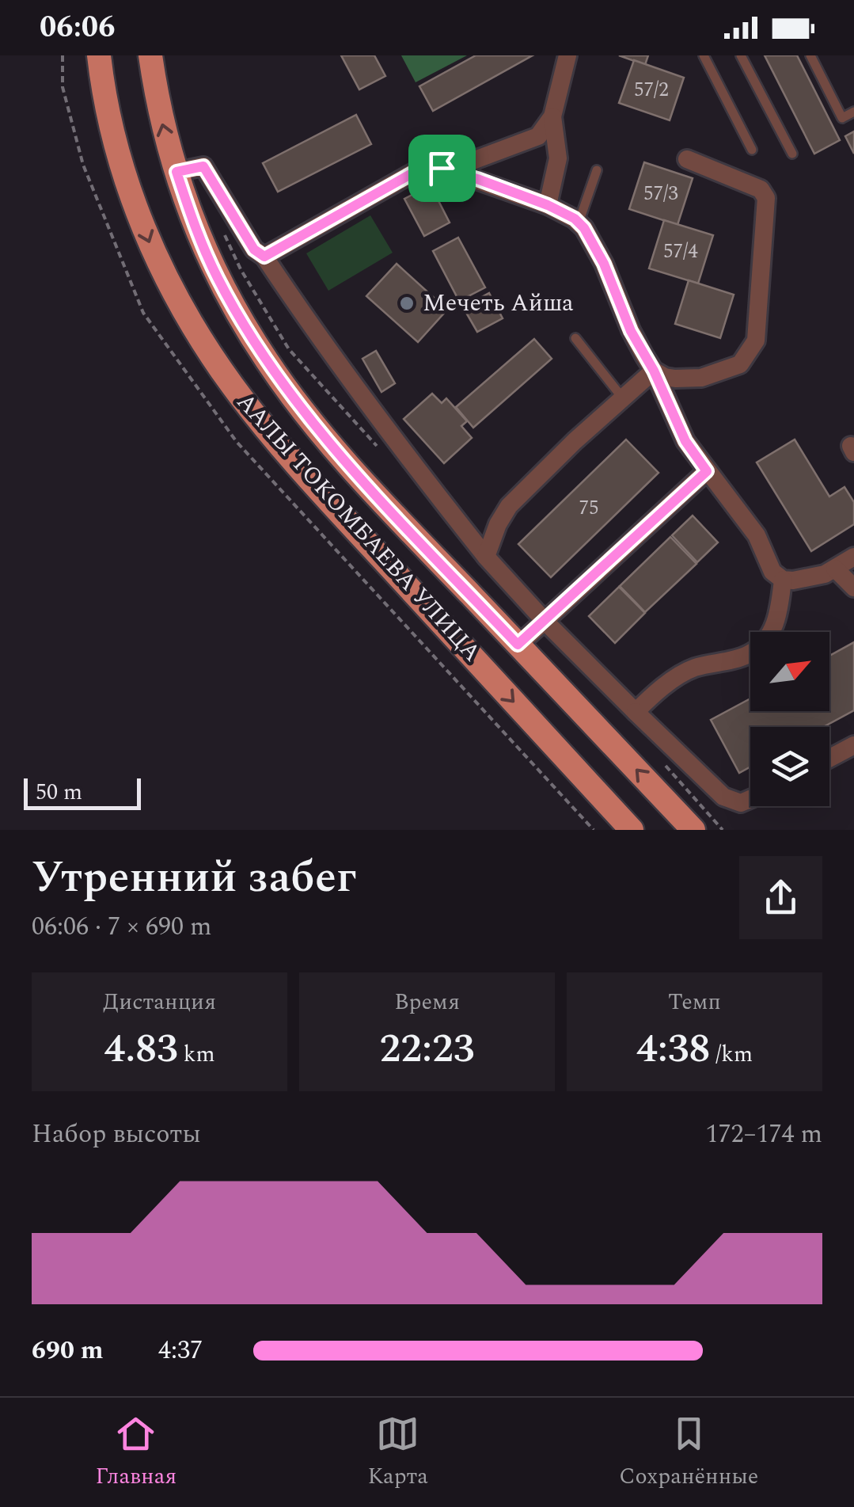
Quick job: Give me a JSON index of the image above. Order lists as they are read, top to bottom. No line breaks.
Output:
{"streets":{"main road":["ААЛЫ ТОКОМБАЕВА УЛИЦА"]},"places":["Мечеть Айша"],"house_numbers":["57/2","57/3","57/4","75"],"scale_bar":"50 m","north":"top right","page":{"status":"06:06","scale":"50 m","heading":["Утренний забег","06:06 · 7 × 690 m"],"stats":[["Дистанция","4.83 km"],["Время","22:23"],["Темп","4:38 /km"]],"chart":["Набор высоты","172–174 m"],"list":[{"name":"690 m","note":"4:37"}],"tabs":["Главная","Карта","Сохранённые"]}}
